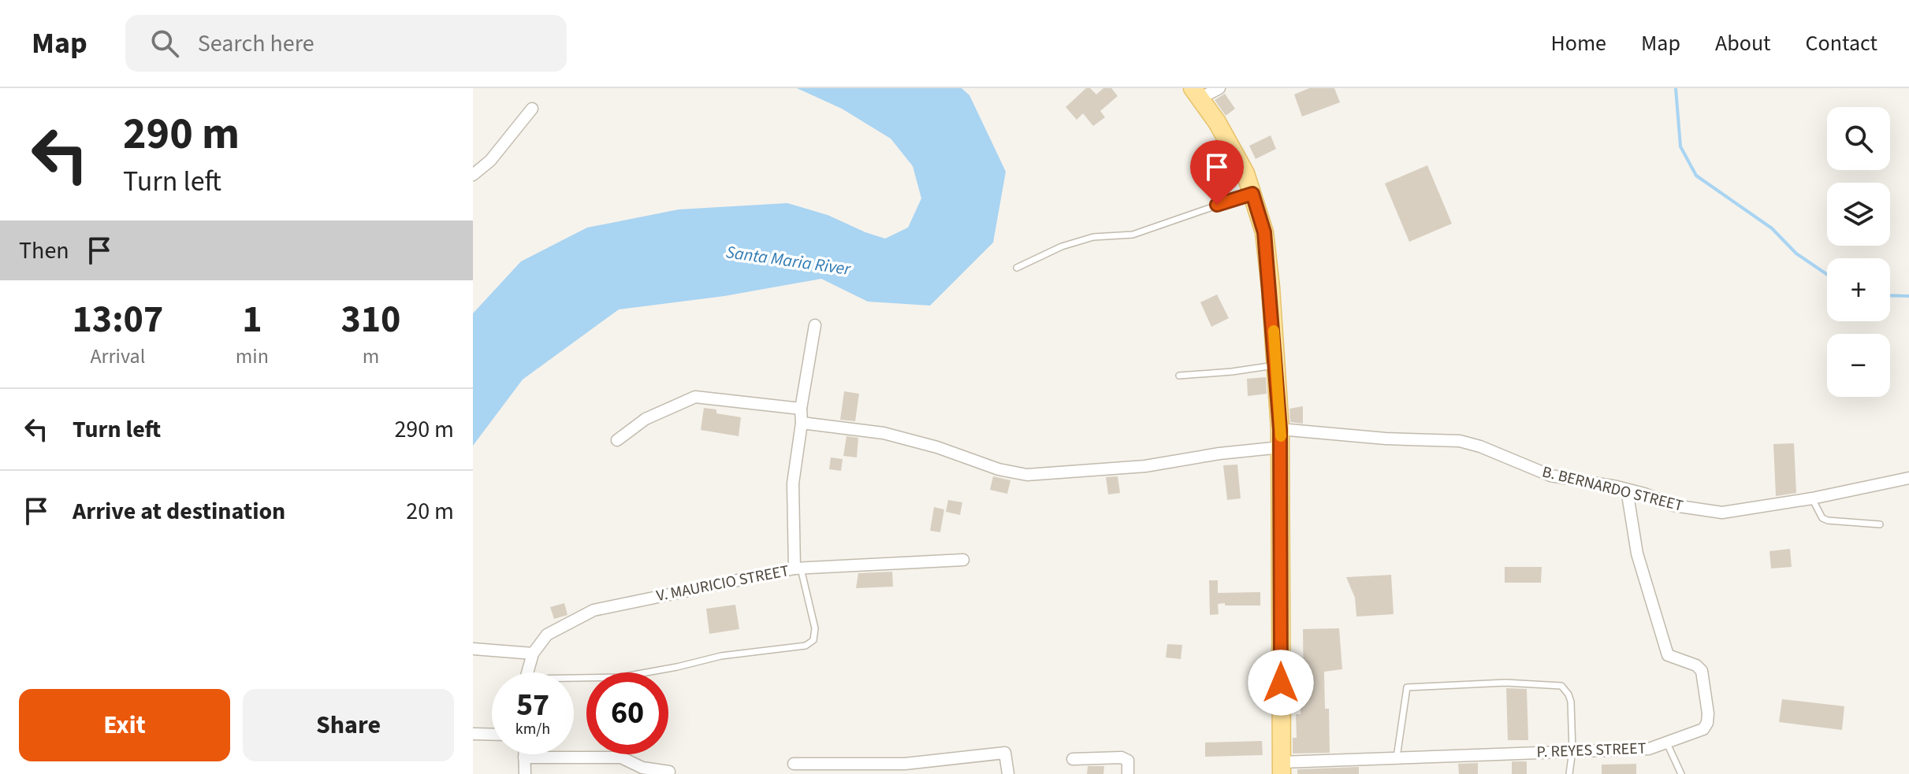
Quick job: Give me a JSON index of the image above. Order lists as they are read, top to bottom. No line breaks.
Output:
{"streets":{"street":["B. BERNARDO STREET","V. MAURICIO STREET","P. REYES STREET"]},"crossings":[["B. BERNARDO STREET","P. REYES STREET"]],"water":["Santa Maria River"],"page":{"header":"Map","search":"Search here","nav":["Home","Map","About","Contact"],"turn":["290 m","Turn left"],"map_buttons":["+","−"],"then":"Then","eta":["13:07","Arrival","1","min","310","m"],"list":[{"name":"Turn left","value":"290 m"},{"name":"Arrive at destination","value":"20 m"}],"speed":"57 km/h","limit":"60","buttons":["Exit","Share"]}}
